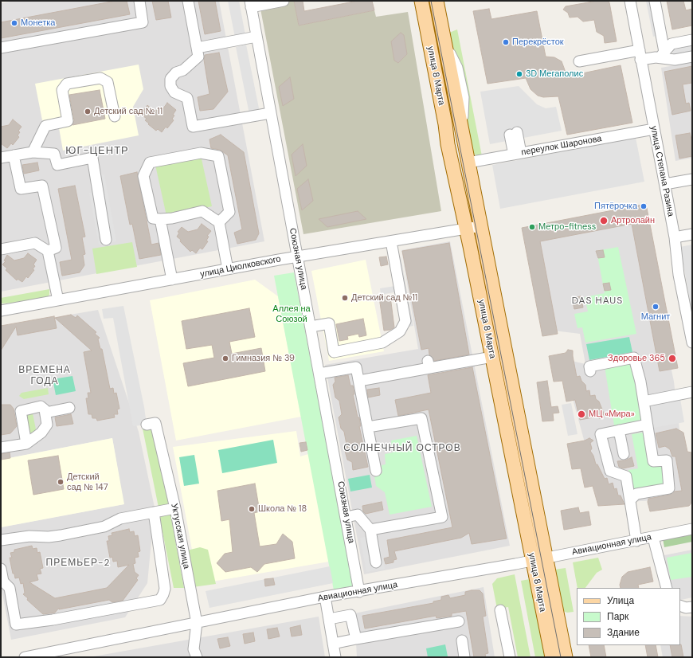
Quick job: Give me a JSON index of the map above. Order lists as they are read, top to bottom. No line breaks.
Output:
{"streets":{"main road":["улица 8 Марта"],"street":["переулок Шаронова","улица Степана Разина","Союзная улица","улица Циолковского","Уктусская улица","Авиационная улица"]},"crossings":[["улица 8 Марта","переулок Шаронова"],["улица 8 Марта","улица Циолковского"],["улица 8 Марта","Авиационная улица"],["переулок Шаронова","улица Степана Разина"],["Союзная улица","улица Циолковского"],["Союзная улица","Авиационная улица"],["Уктусская улица","Авиационная улица"]],"districts":["ЮГ-ЦЕНТР","DAS HAUS","ВРЕМЕНА ГОДА","СОЛНЕЧНЫЙ ОСТРОВ","ПРЕМЬЕР-2"],"parks":["Аллея на Союзой"],"places":["Монетка","Перекрёсток","3D Мегаполис","Детский сад № 11","Пятёрочка","Артролайн","Метро-fitness","Детский сад №11","Магнит","Гимназия № 39","Здоровье 365","МЦ «Мира»","Детский сад № 147","Школа № 18"],"legend":["Улица","Парк","Здание"]}
